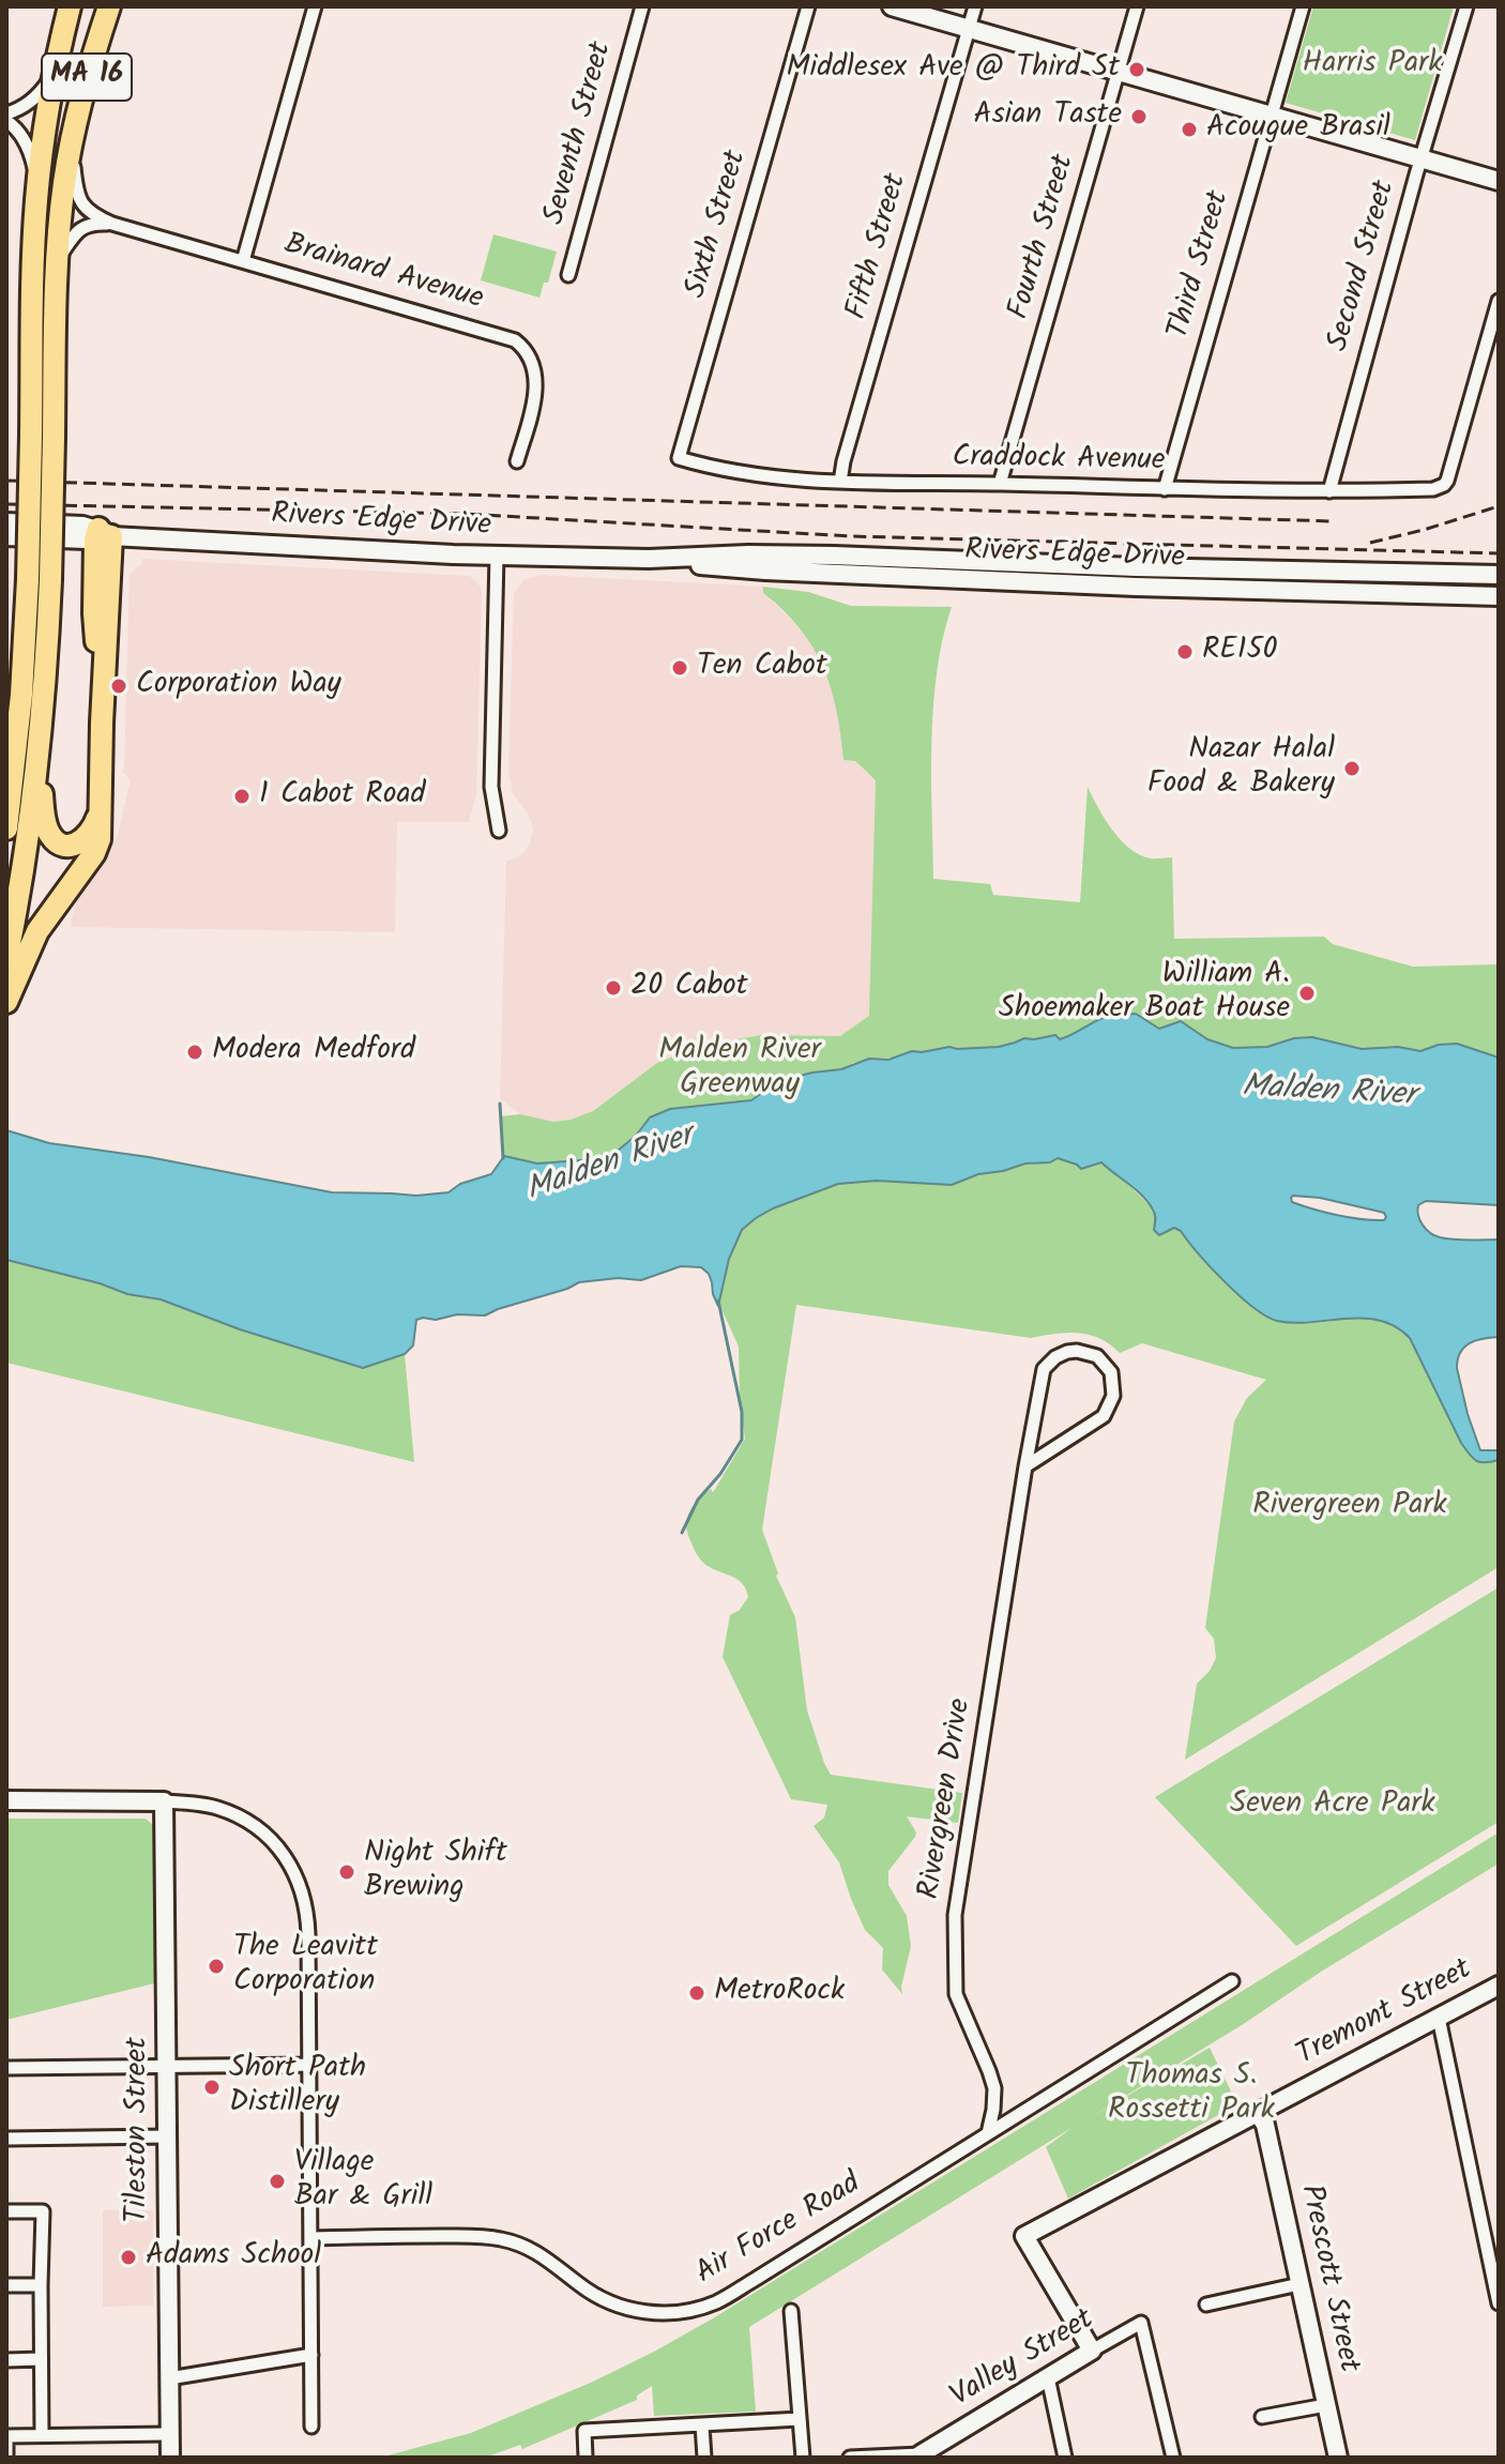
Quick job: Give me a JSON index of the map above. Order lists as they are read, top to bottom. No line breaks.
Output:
{"streets":{"highway":["MA 16"],"main road":["Rivers Edge Drive","Tremont Street","Tileston Street","Prescott Street","Valley Street"],"street":["Seventh Street","Sixth Street","Fourth Street","Fifth Street","Third Street","Second Street","Brainard Avenue","Craddock Avenue","Rivergreen Drive","Air Force Road"]},"crossings":[["Sixth Street","Craddock Avenue"],["Fourth Street","Craddock Avenue"],["Fifth Street","Craddock Avenue"],["Third Street","Craddock Avenue"],["Second Street","Craddock Avenue"],["Rivergreen Drive","Air Force Road"],["Tremont Street","Prescott Street"],["Tremont Street","Valley Street"]],"water":["Malden River"],"parks":["Harris Park","Malden River Greenway","Rivergreen Park","Seven Acre Park","Thomas S. Rossetti Park"],"places":["Middlesex Ave @ Third St","Asian Taste","Acougue Brasil","RE150","Ten Cabot","Corporation Way","Nazar Halal Food & Bakery","1 Cabot Road","20 Cabot","William A. Shoemaker Boat House","Modera Medford","Night Shift Brewing","The Leavitt Corporation","MetroRock","Short Path Distillery","Village Bar & Grill","Adams School"]}
